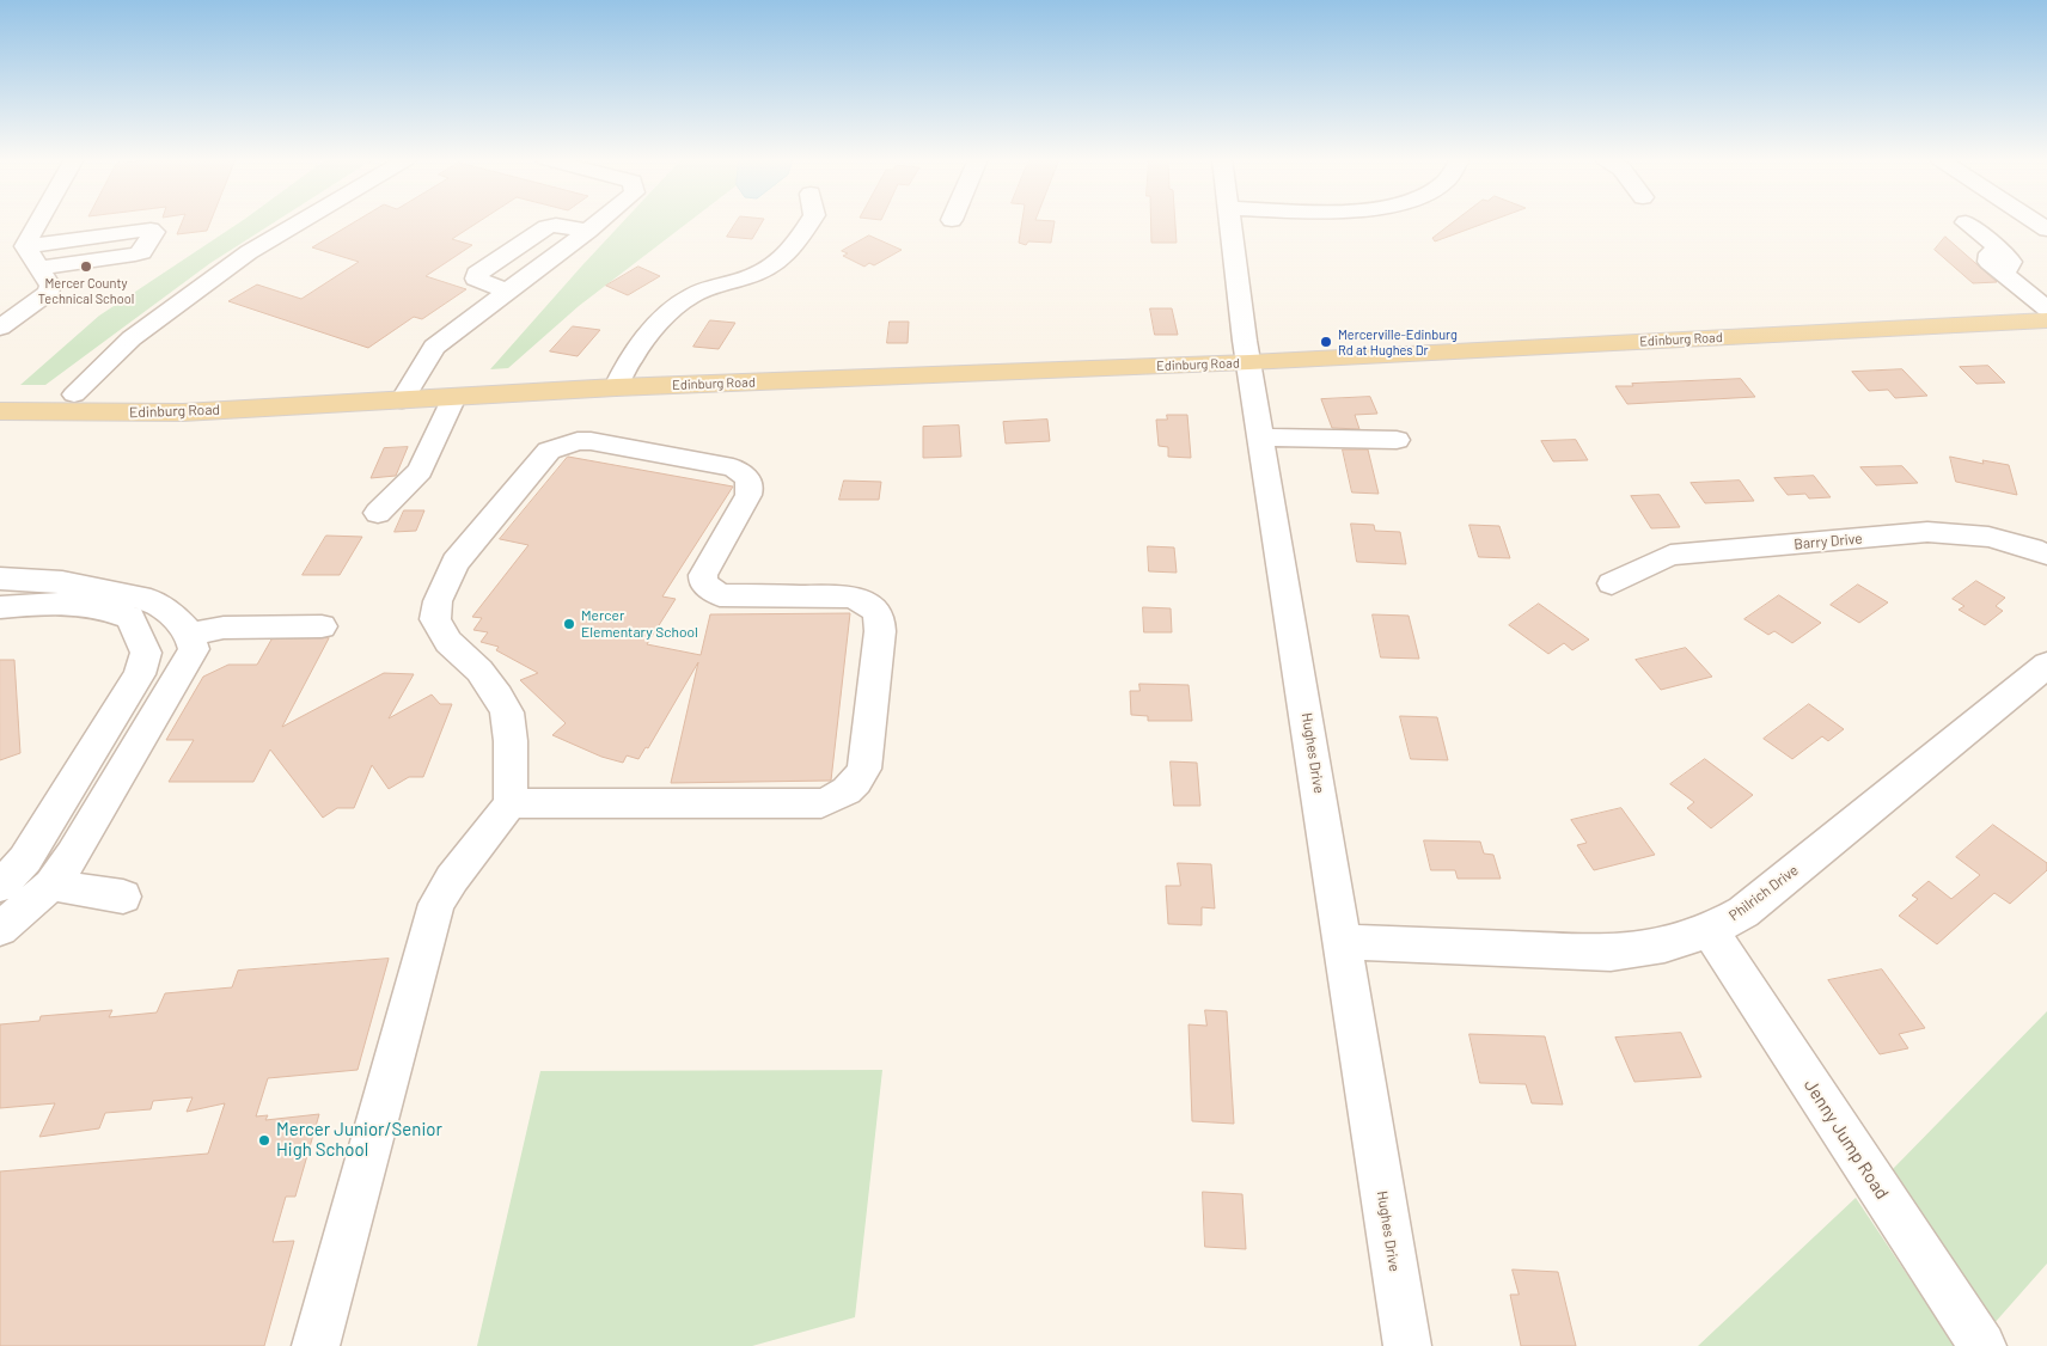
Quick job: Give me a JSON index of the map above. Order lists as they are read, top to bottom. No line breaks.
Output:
{"streets":{"main road":["Edinburg Road"],"street":["Barry Drive","Hughes Drive","Philrich Drive","Jenny Jump Road"]},"crossings":[["Edinburg Road","Hughes Drive"],["Hughes Drive","Philrich Drive"],["Philrich Drive","Jenny Jump Road"]],"places":["Mercer County Technical School","Mercerville-Edinburg Rd at Hughes Dr","Mercer Elementary School","Mercer Junior/Senior High School"]}
